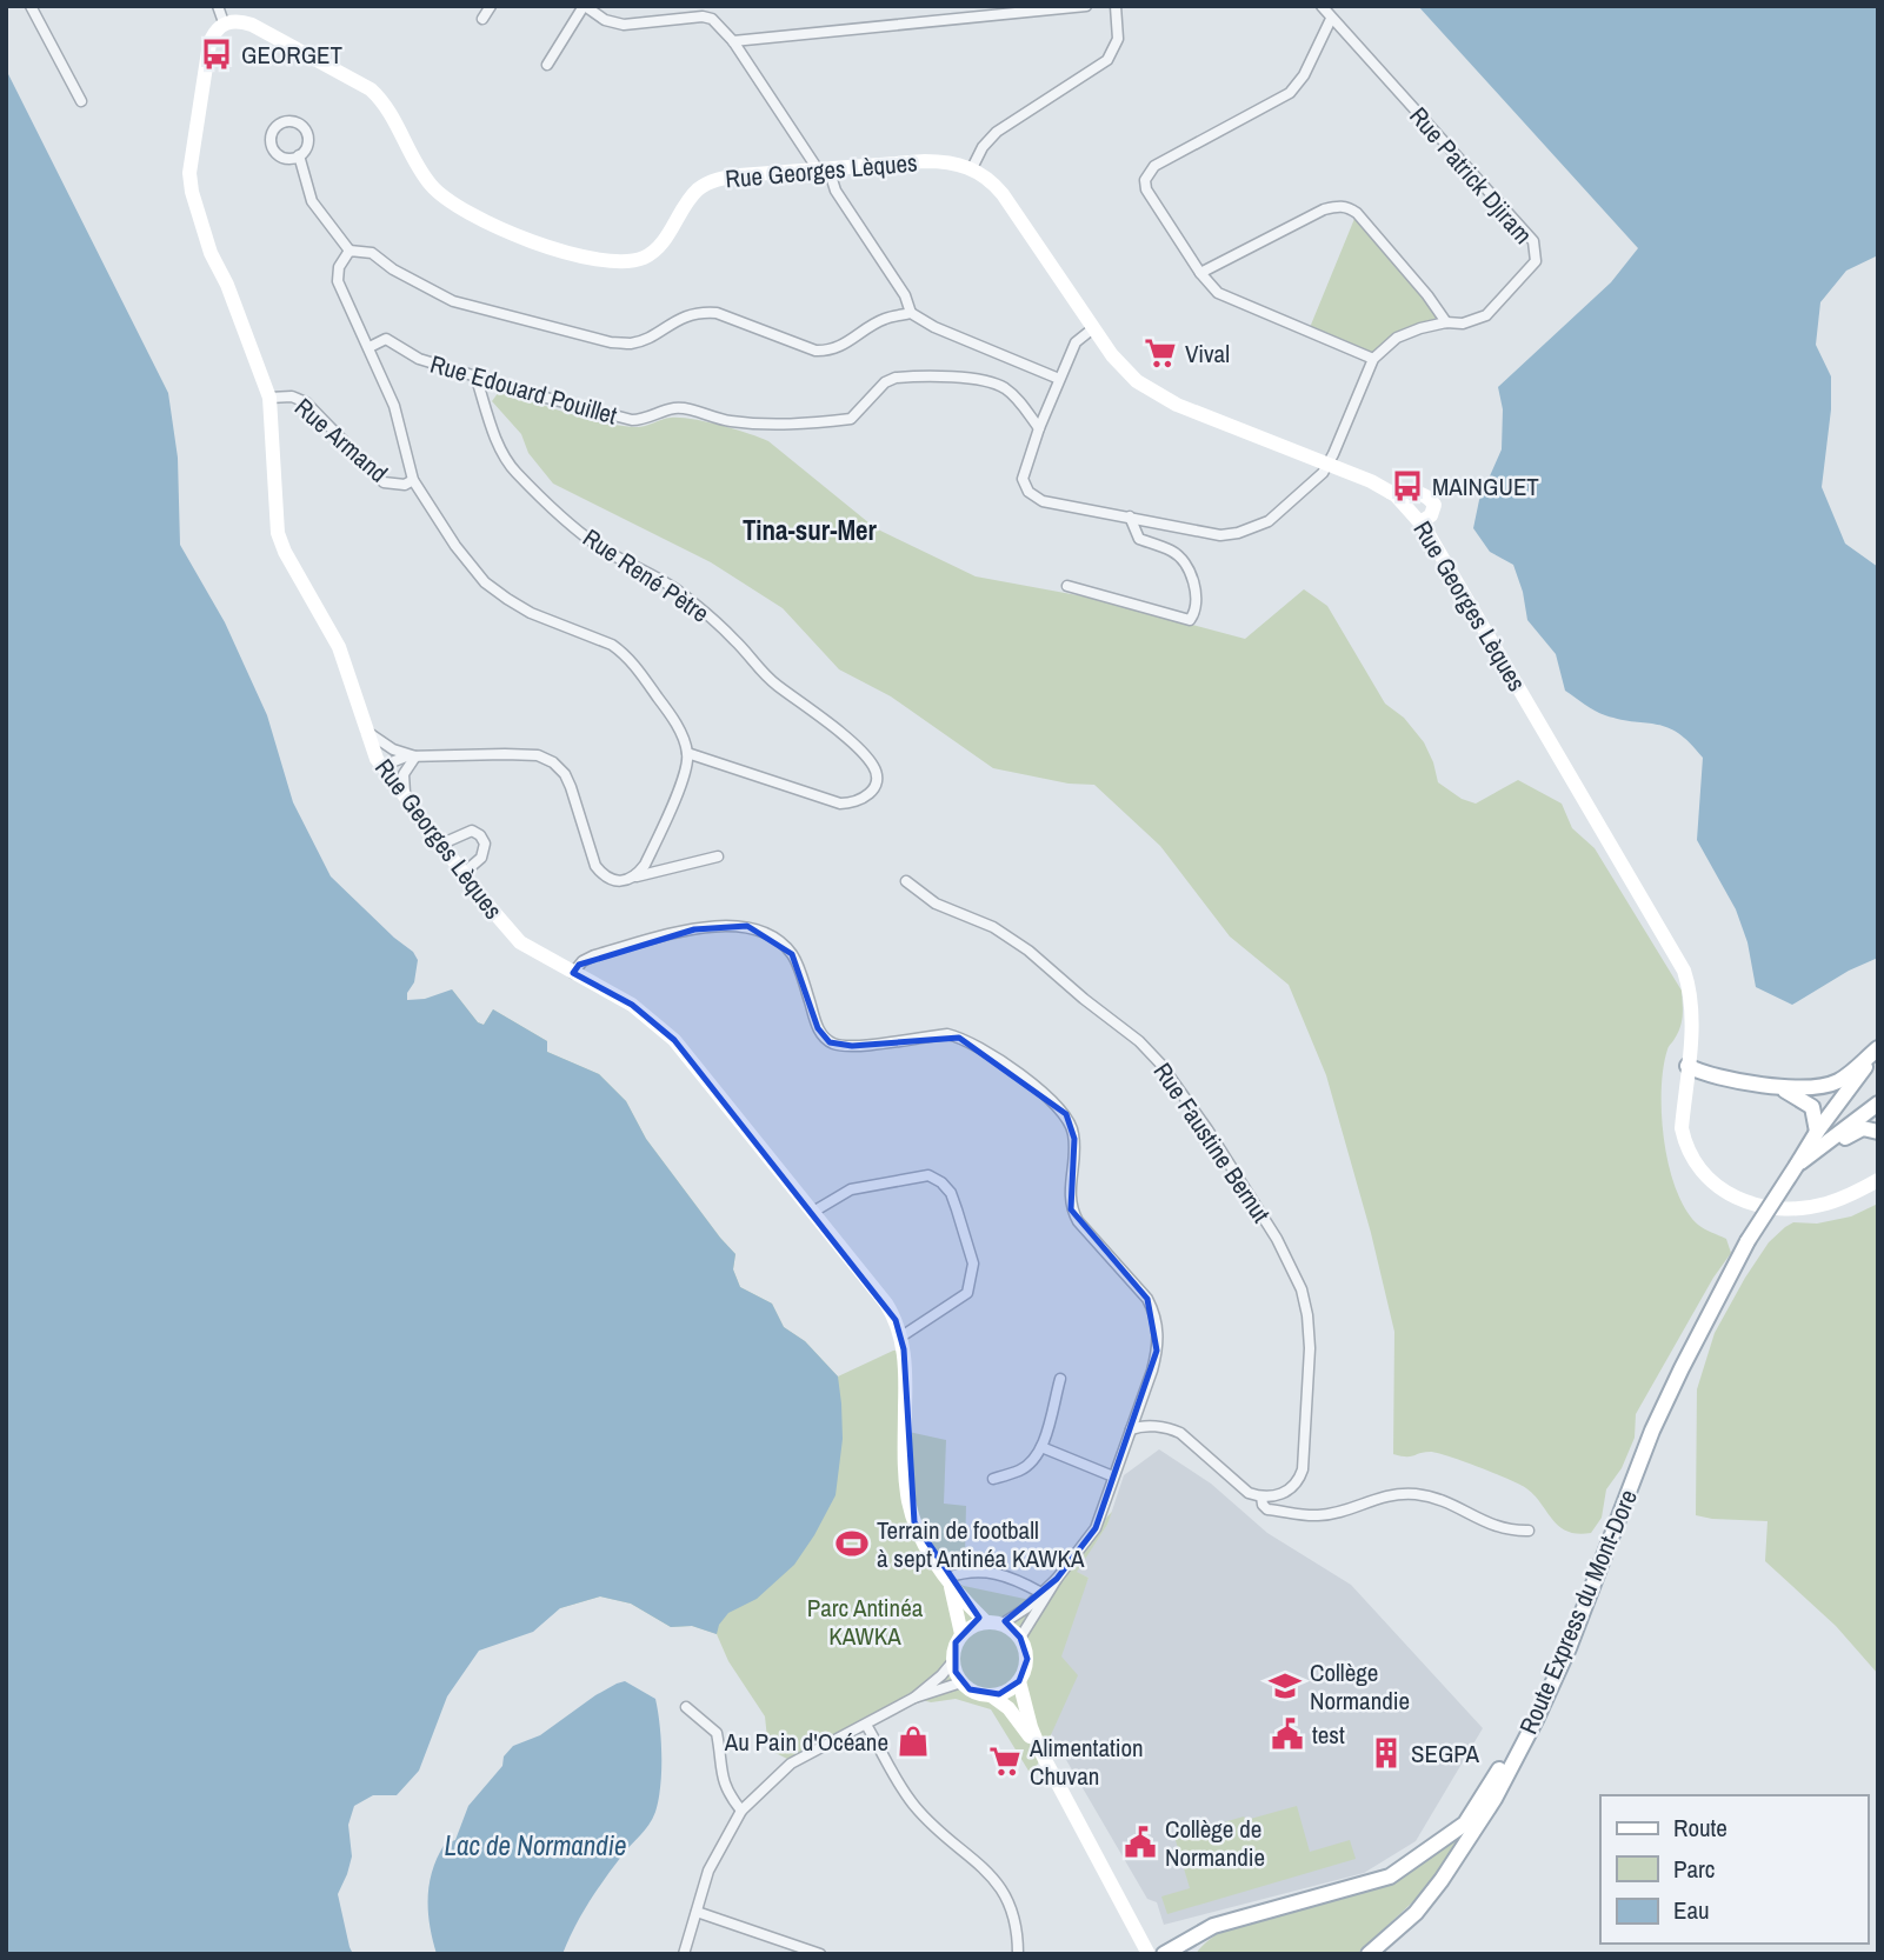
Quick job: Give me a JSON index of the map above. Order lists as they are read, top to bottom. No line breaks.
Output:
{"streets":{"main road":["Rue Georges Lèques","Route Express du Mont-Dore"],"street":["Rue Patrick Djiram","Rue Edouard Pouillet","Rue Armand","Rue René Pètre","Rue Faustine Bernut"]},"crossings":[["Rue Georges Lèques","Rue Armand"],["Rue Edouard Pouillet","Rue René Pètre"]],"districts":["Tina-sur-Mer"],"water":["Lac de Normandie"],"parks":["Parc Antinéa KAWKA"],"places":{"bus stop":["GEORGET","MAINGUET"],"supermarket":["Vival","Alimentation Chuvan"],"sports":["Terrain de football à sept Antinéa KAWKA"],"school or university":["Collège Normandie"],"public building":["test","Collège de Normandie"],"shop":["Au Pain d'Océane"],"building":["SEGPA"]},"legend":["Route","Parc","Eau"]}
